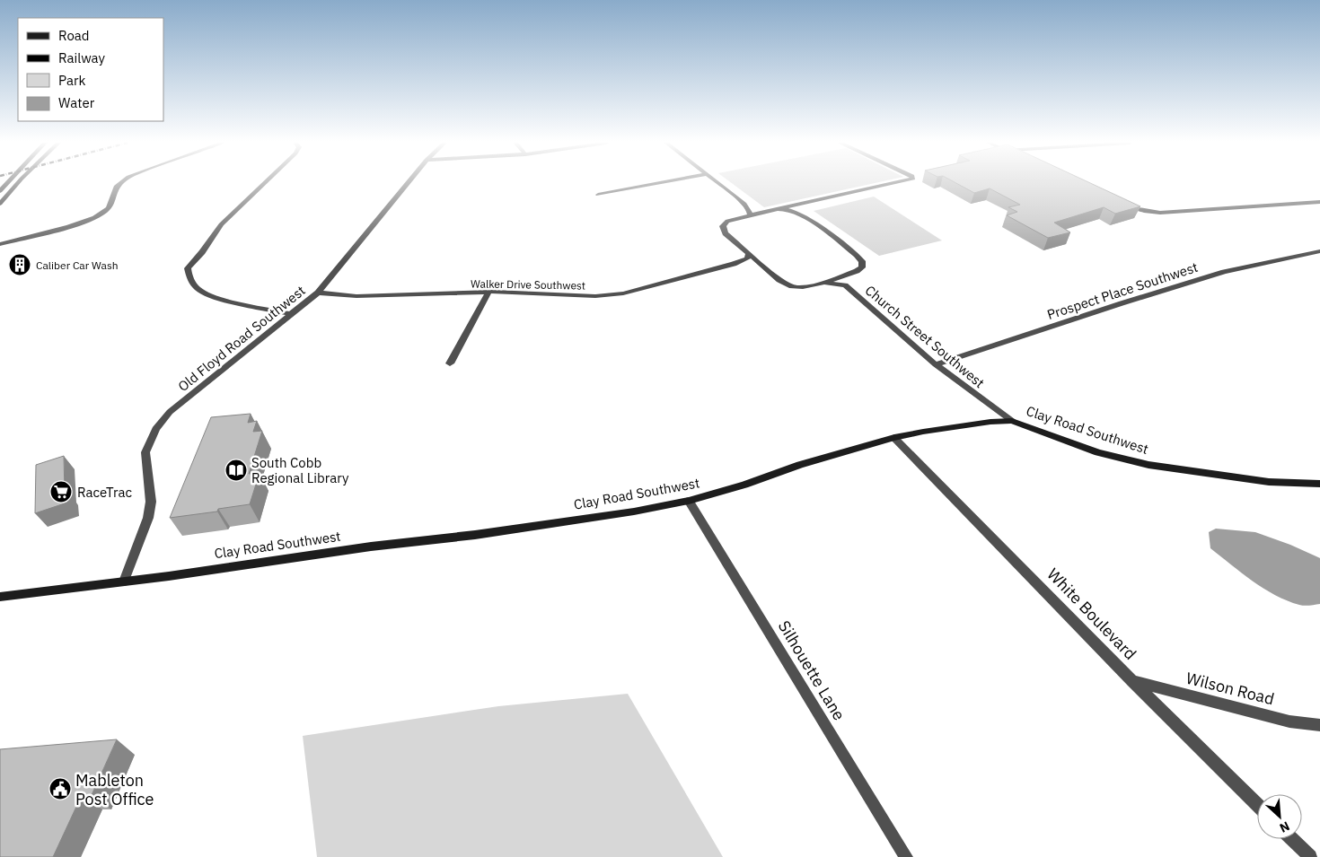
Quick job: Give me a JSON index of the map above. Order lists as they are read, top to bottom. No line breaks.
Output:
{"streets":{"street":["Walker Drive Southwest","Prospect Place Southwest","Church Street Southwest","Old Floyd Road Southwest","Clay Road Southwest","White Boulevard","Silhouette Lane","Wilson Road"]},"crossings":[["Walker Drive Southwest","Church Street Southwest"],["Walker Drive Southwest","Old Floyd Road Southwest"],["Prospect Place Southwest","Church Street Southwest"],["Church Street Southwest","Clay Road Southwest"],["Old Floyd Road Southwest","Clay Road Southwest"],["Clay Road Southwest","White Boulevard"],["Clay Road Southwest","Silhouette Lane"],["White Boulevard","Wilson Road"]],"places":{"building":["Caliber Car Wash"],"library":["South Cobb Regional Library"],"supermarket":["RaceTrac"],"public building":["Mableton Post Office"]},"legend":["Road","Railway","Park","Water"],"north":"bottom right"}
